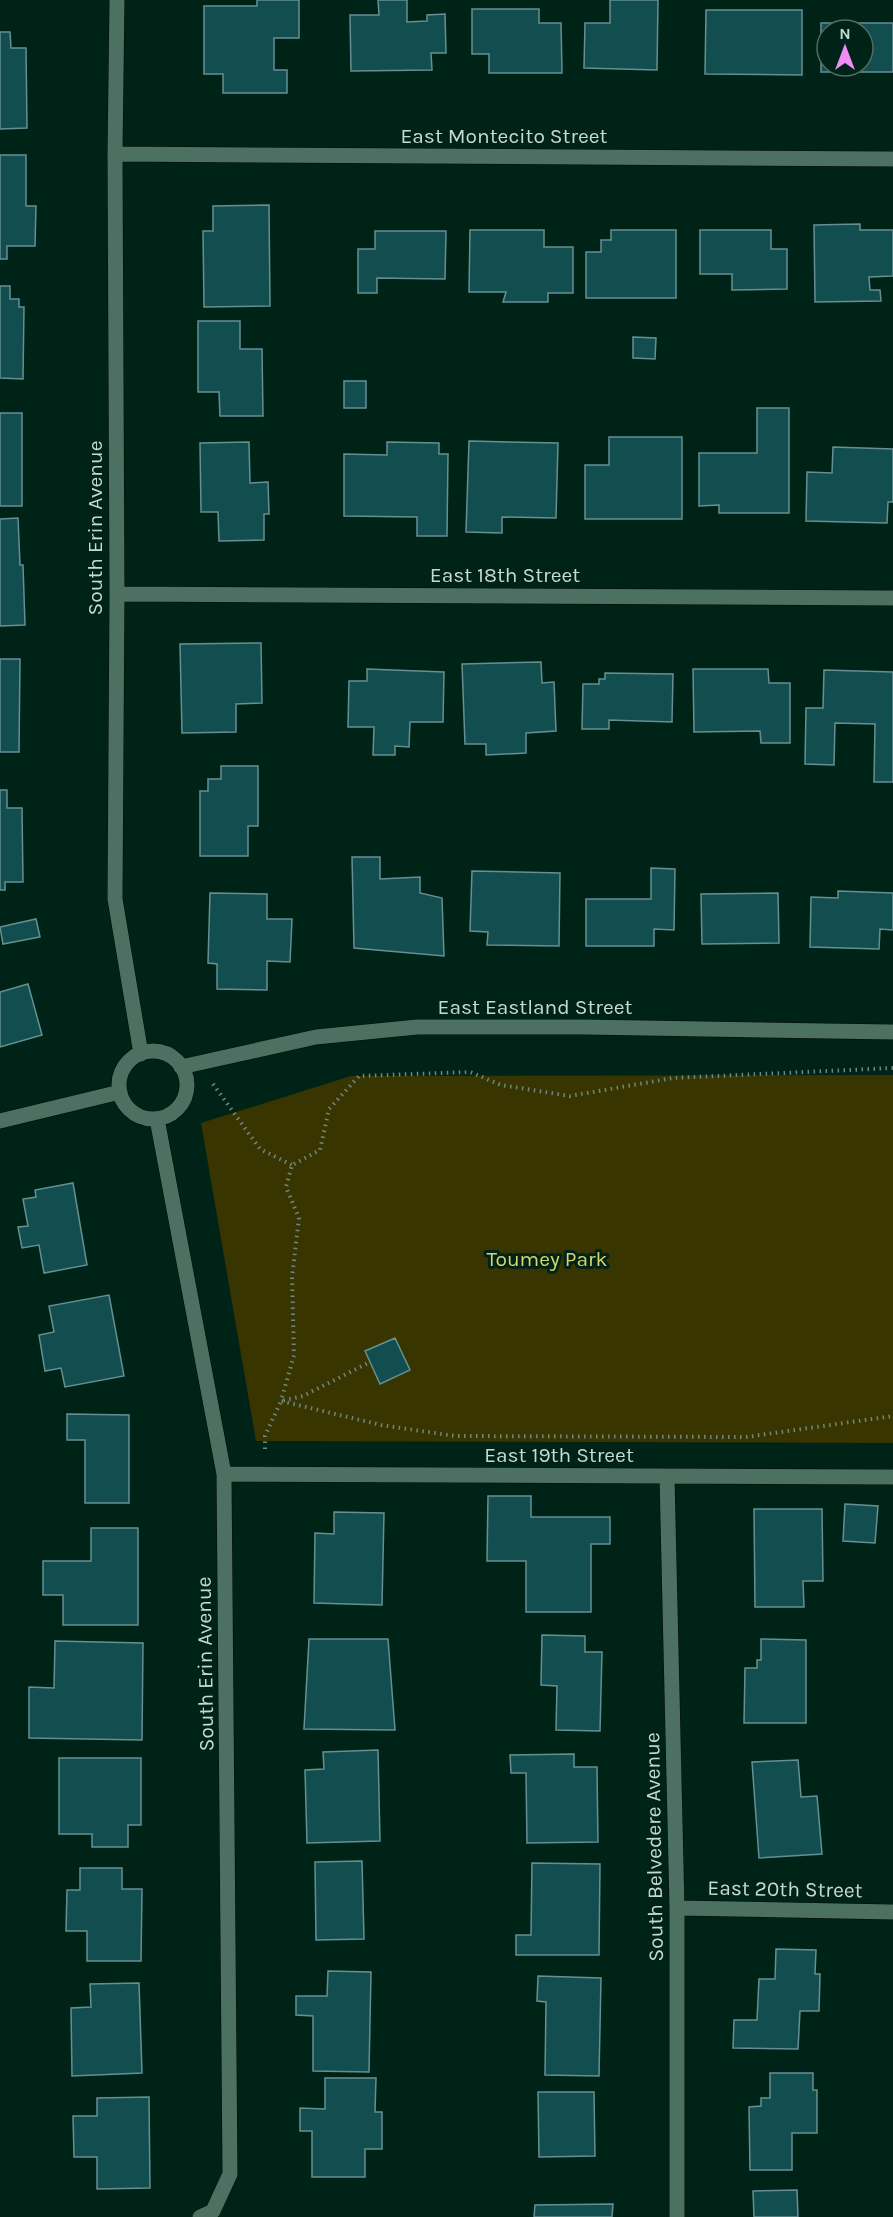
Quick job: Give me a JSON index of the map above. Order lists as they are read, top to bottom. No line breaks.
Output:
{"streets":{"street":["East Montecito Street","South Erin Avenue","East 18th Street","East Eastland Street","East 19th Street","South Belvedere Avenue","East 20th Street"]},"crossings":[["East Montecito Street","South Erin Avenue"],["South Erin Avenue","East 18th Street"],["South Erin Avenue","East Eastland Street"],["South Erin Avenue","East 19th Street"],["East 19th Street","South Belvedere Avenue"],["South Belvedere Avenue","East 20th Street"]],"parks":["Toumey Park"],"north":"top"}
